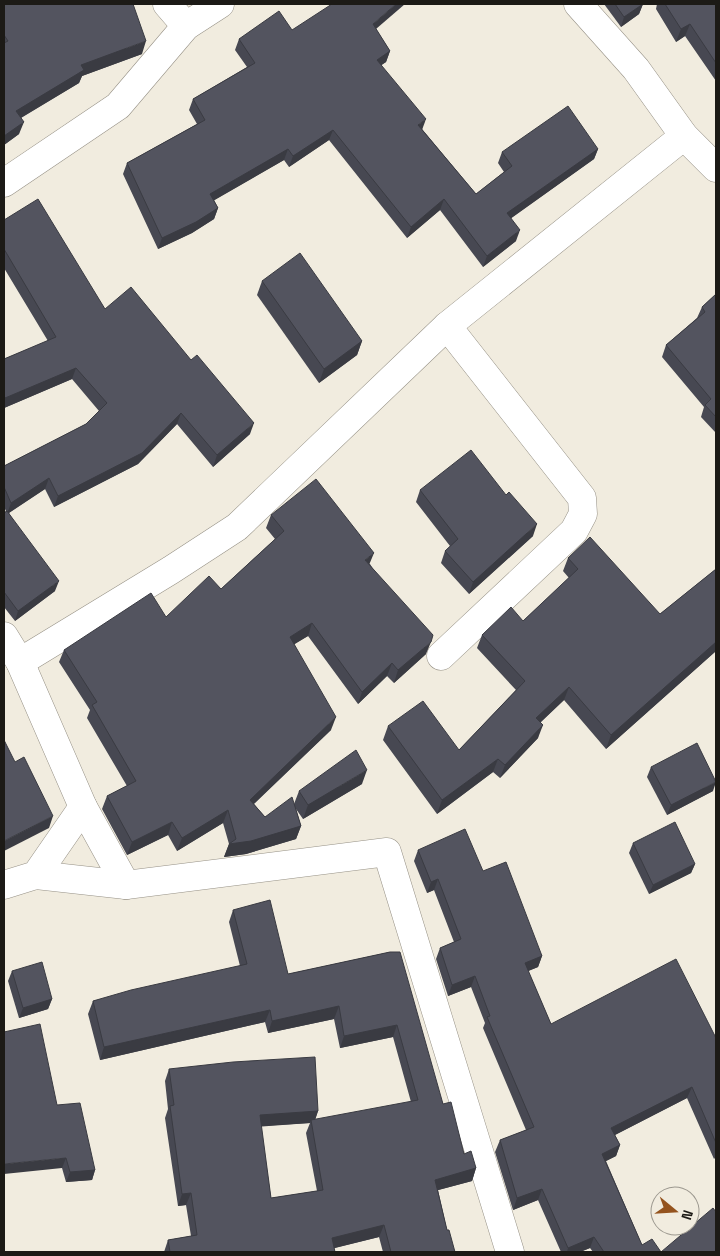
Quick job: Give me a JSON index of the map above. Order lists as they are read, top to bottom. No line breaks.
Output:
{"north":"right"}
